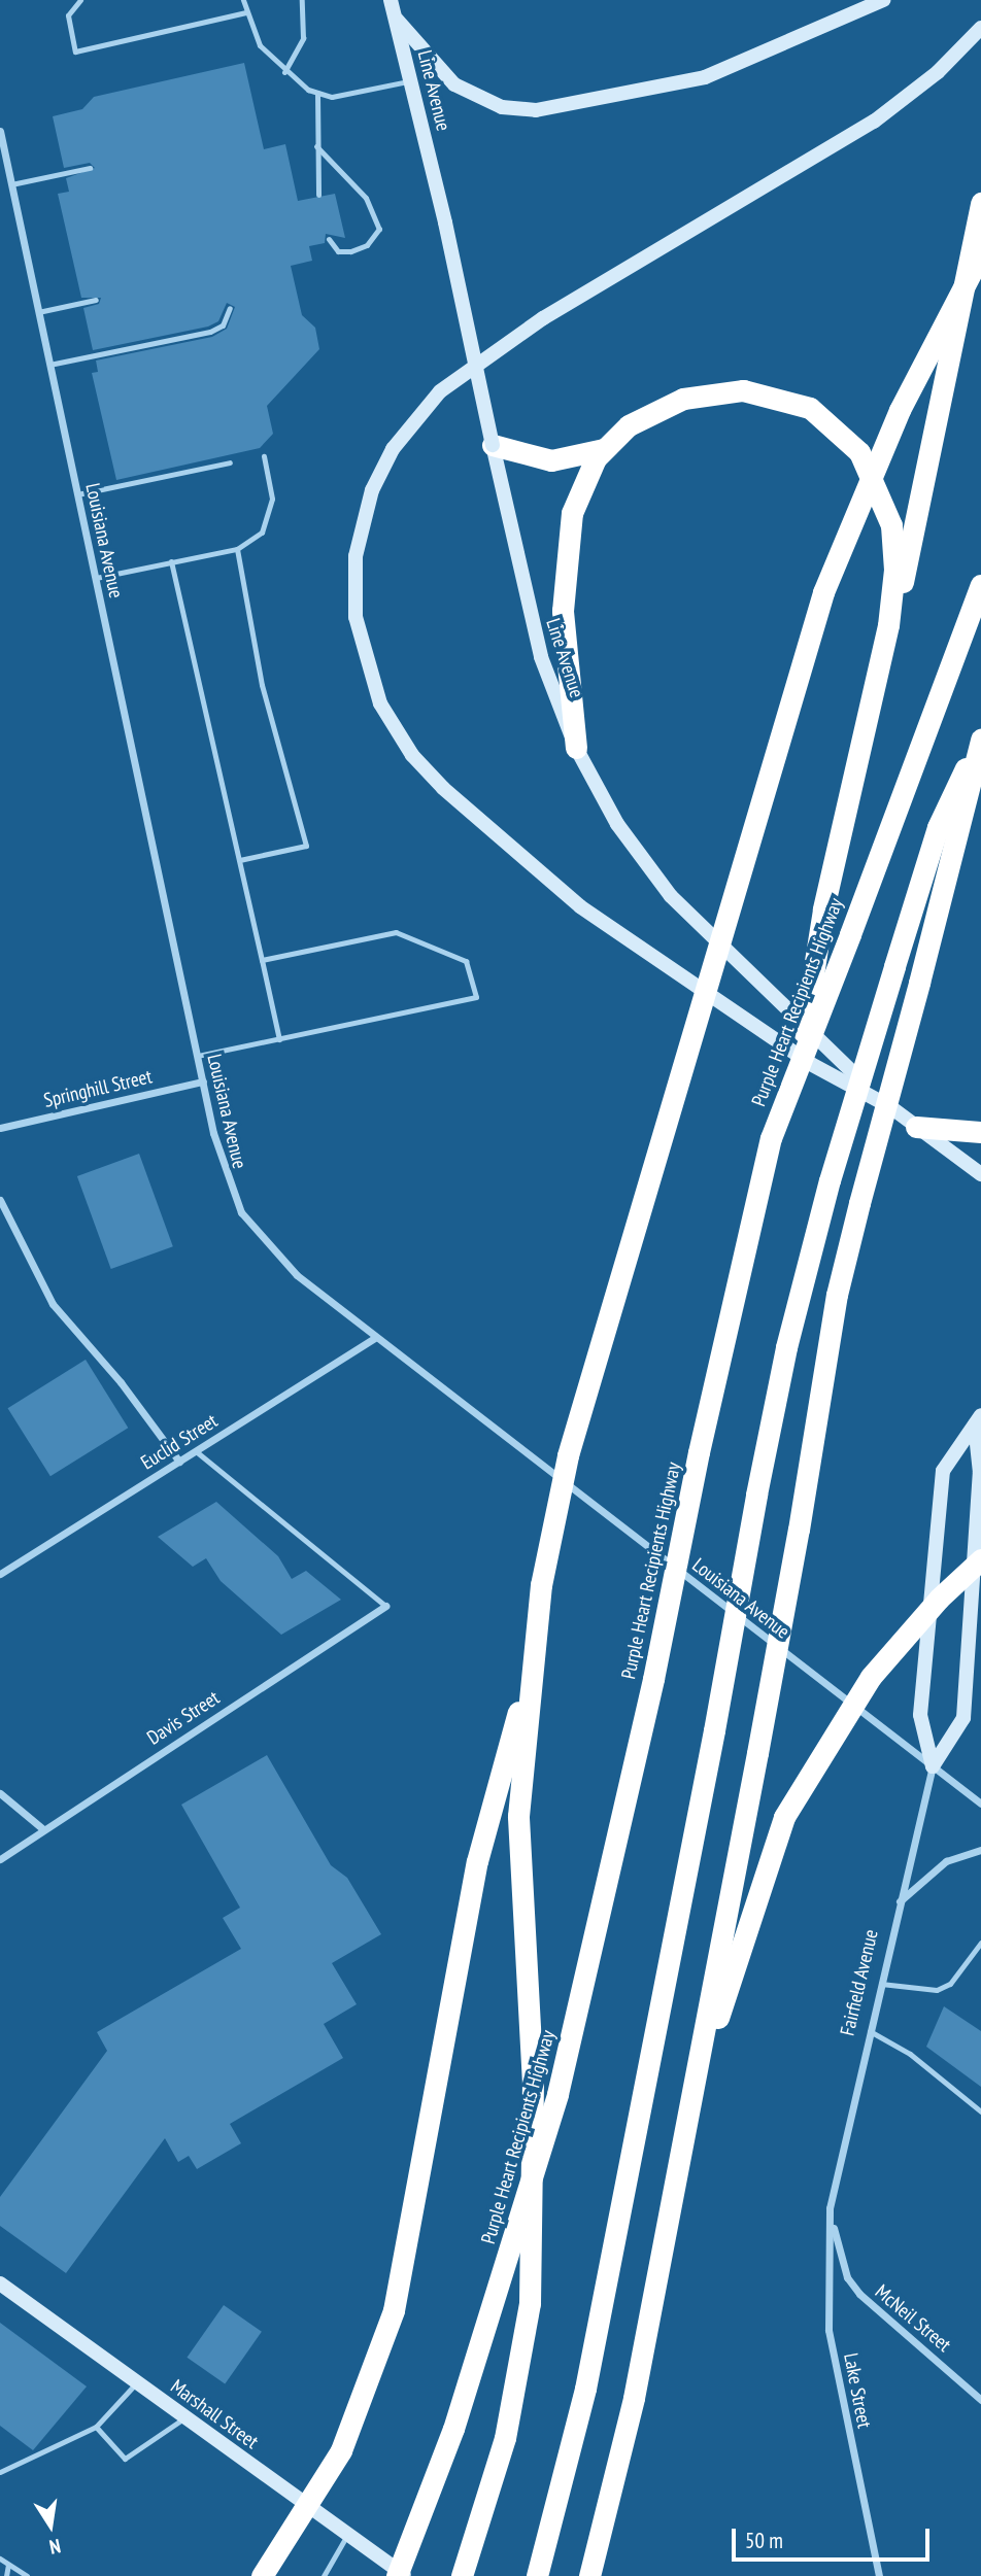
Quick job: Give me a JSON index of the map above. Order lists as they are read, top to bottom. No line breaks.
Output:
{"streets":{"highway":["Purple Heart Recipients Highway"],"main road":["Line Avenue","Fairfield Avenue","Marshall Street"],"street":["Louisiana Avenue","Springhill Street","Euclid Street","Davis Street","McNeil Street","Lake Street"]},"crossings":[["Louisiana Avenue","Springhill Street"],["Louisiana Avenue","Euclid Street"],["Louisiana Avenue","Fairfield Avenue"],["Fairfield Avenue","McNeil Street"],["Fairfield Avenue","Lake Street"],["McNeil Street","Lake Street"]],"scale_bar":"50 m","north":"bottom"}
